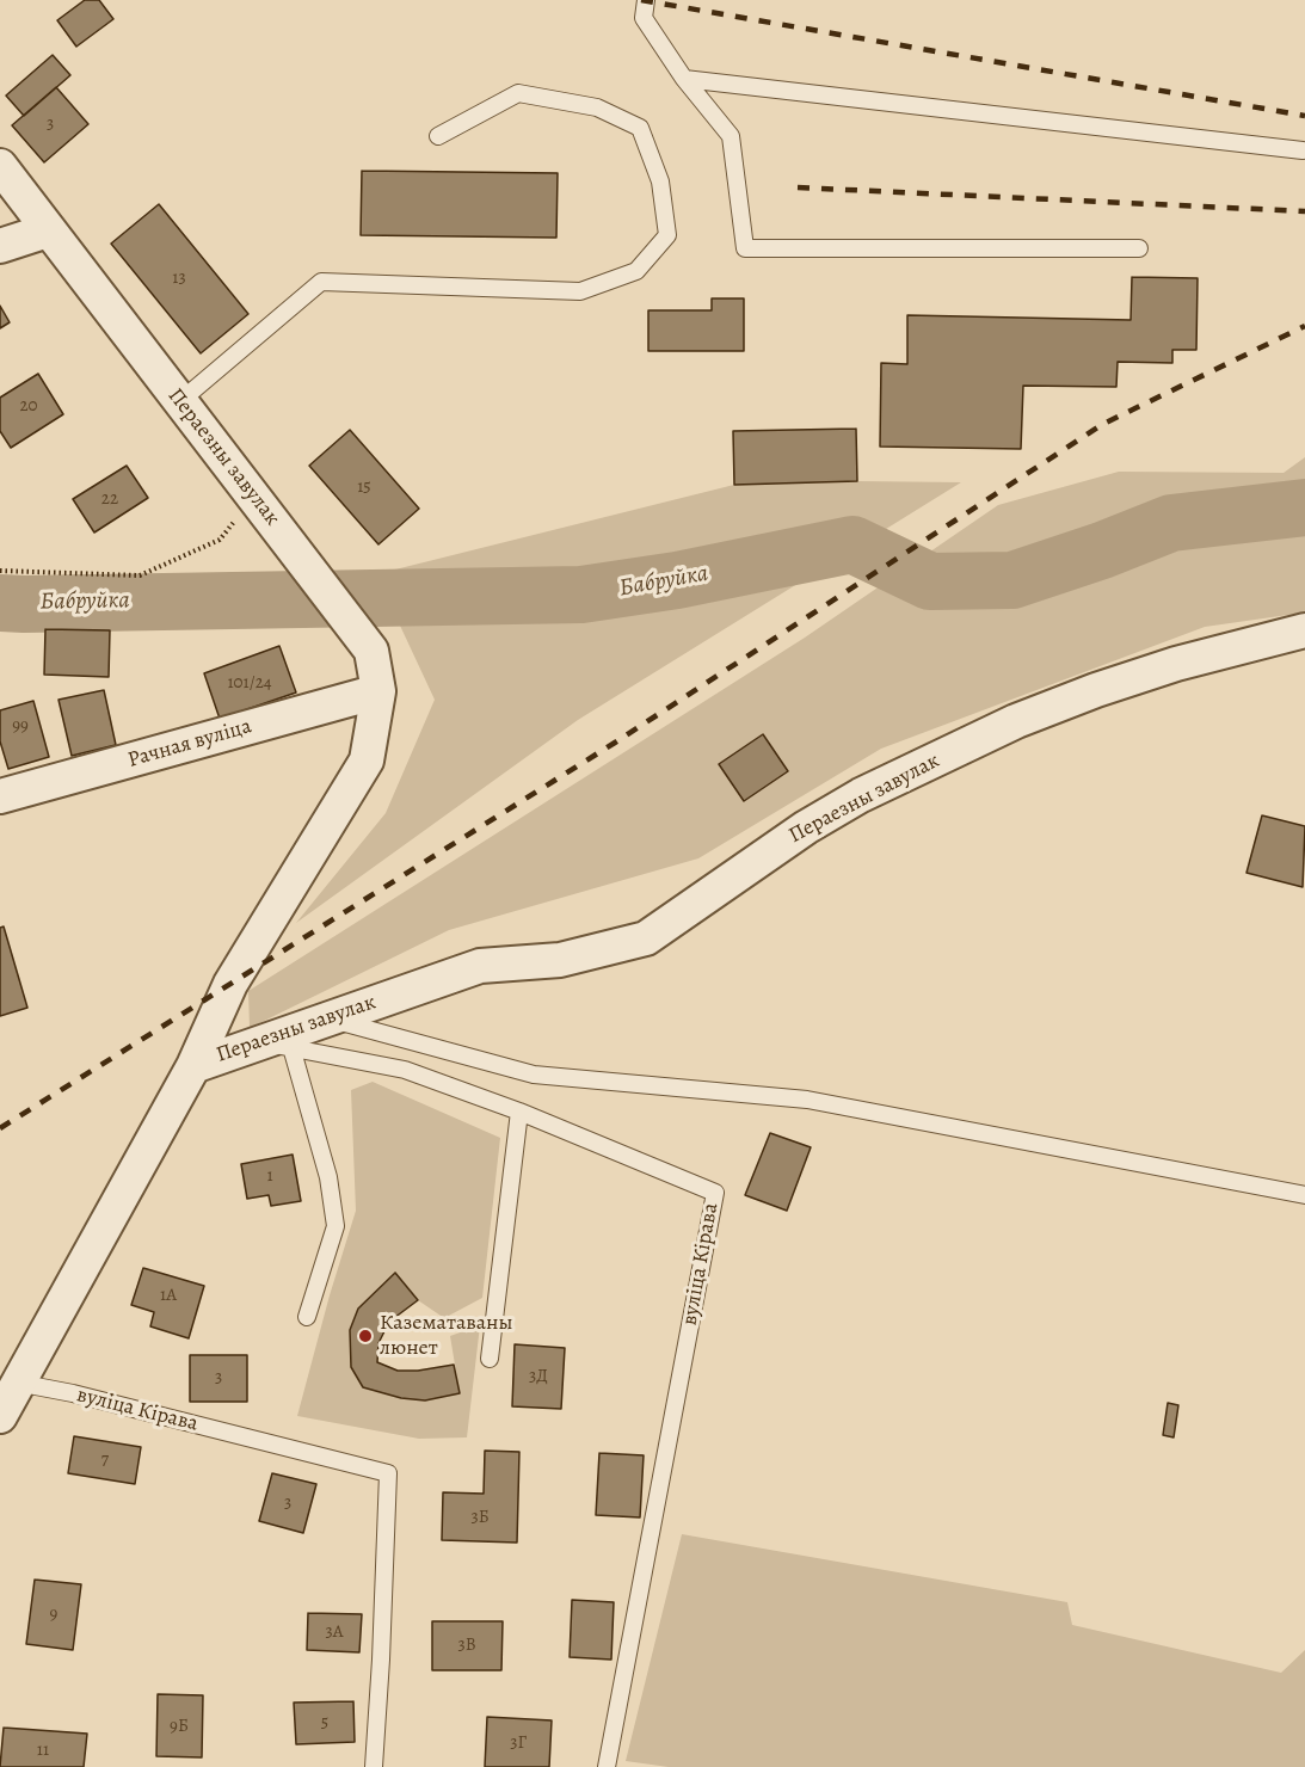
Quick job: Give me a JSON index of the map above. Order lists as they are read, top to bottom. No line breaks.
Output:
{"streets":{"street":["Пераезны завулак","Рачная вуліца"],"lane":["вуліца Кірава"]},"crossings":[["Пераезны завулак","Рачная вуліца"],["Пераезны завулак","вуліца Кірава"]],"water":["Бабруйка"],"places":["Казематаваны люнет"],"house_numbers":["3","13","20","15","22","101/24","99","1","1А","3Д","3","7","3","3Б","9","3А","3В","5","9Б","3Г","11"]}
